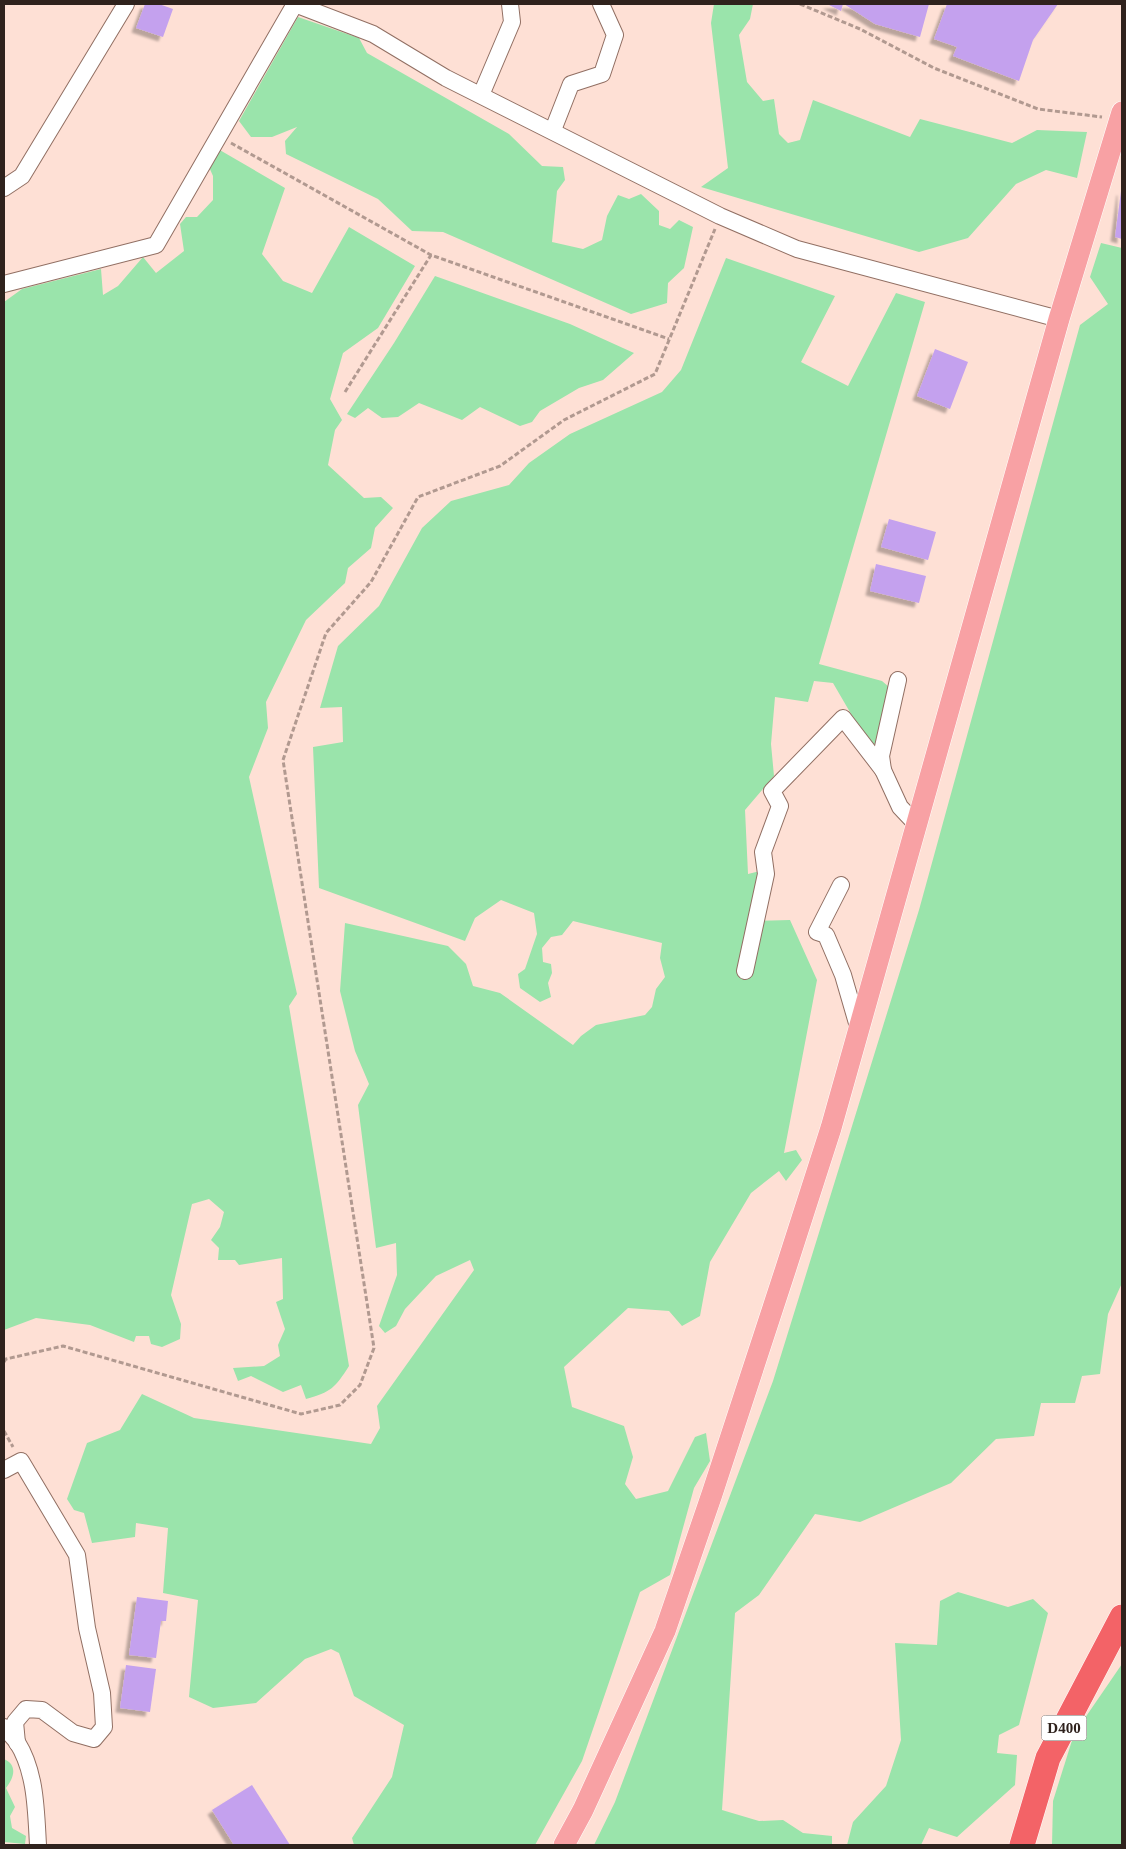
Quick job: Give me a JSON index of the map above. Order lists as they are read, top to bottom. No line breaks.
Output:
{"streets":{"highway":["D400"]}}
